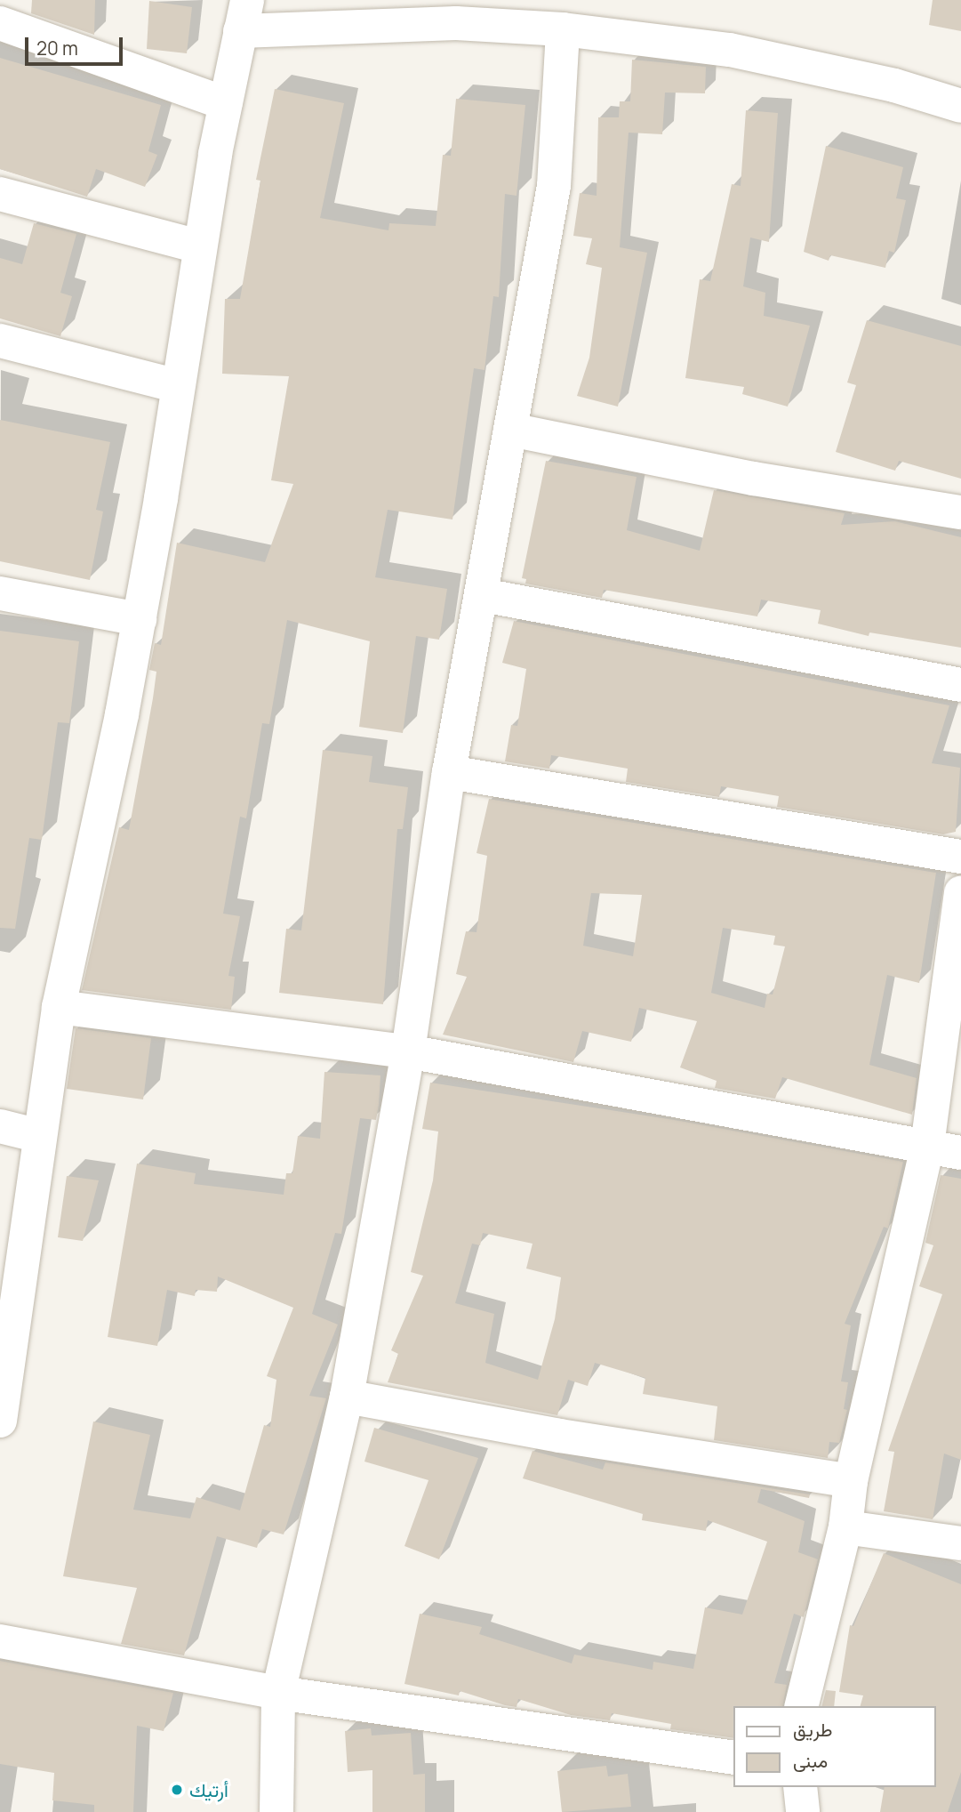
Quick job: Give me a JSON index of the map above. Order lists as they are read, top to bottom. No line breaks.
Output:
{"places":["أرتيك"],"legend":["طريق","مبنى"],"scale_bar":"20 m"}
